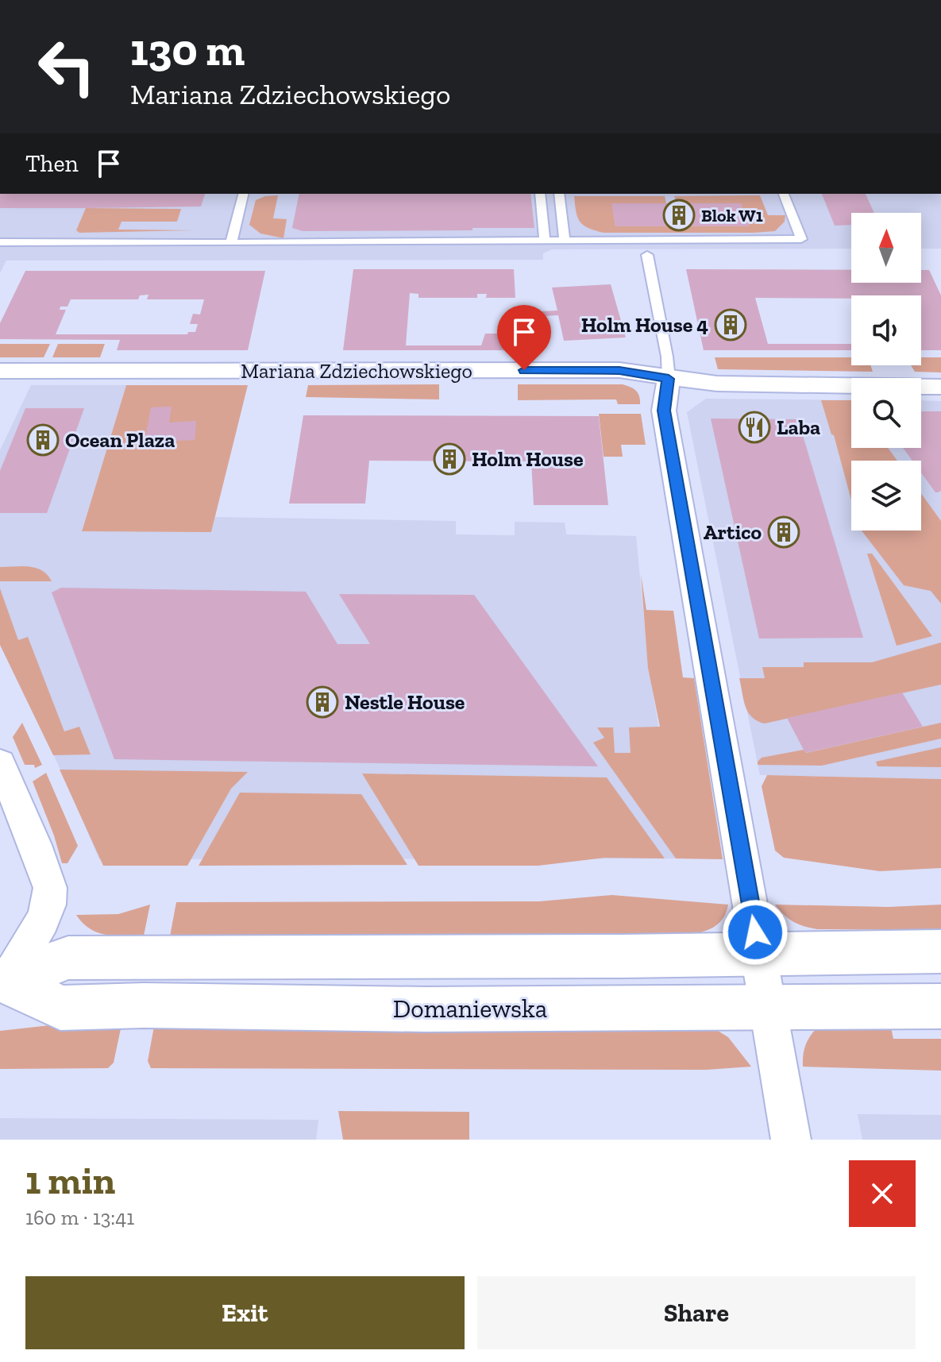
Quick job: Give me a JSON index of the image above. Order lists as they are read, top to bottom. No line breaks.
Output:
{"streets":{"street":["Mariana Zdziechowskiego","Domaniewska"]},"places":{"building":["Blok W1","Holm House 4","Ocean Plaza","Holm House","Artico","Nestle House"],"restaurant":["Laba"]},"north":"top","page":{"turn":["130 m","Mariana Zdziechowskiego"],"then":"Then","heading":["1 min","160 m · 13:41"],"buttons":["Exit","Share"]}}
